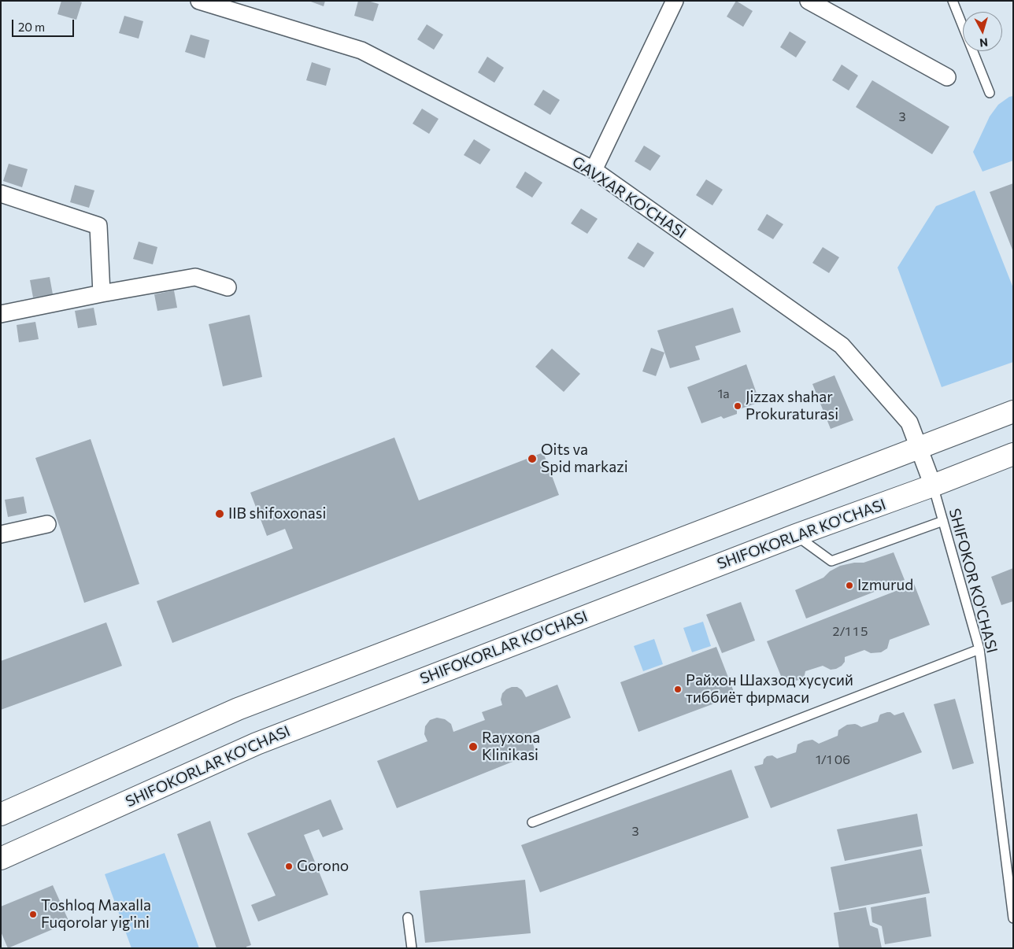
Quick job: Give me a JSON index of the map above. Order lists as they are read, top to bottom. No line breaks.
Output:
{"streets":{"main road":["SHIFOKORLAR KO'CHASI"],"street":["GAVXAR KO'CHASI"],"lane":["SHIFOKOR KO'CHASI"]},"crossings":[["GAVXAR KO'CHASI","SHIFOKORLAR KO'CHASI"],["GAVXAR KO'CHASI","SHIFOKOR KO'CHASI"],["SHIFOKORLAR KO'CHASI","SHIFOKOR KO'CHASI"]],"places":["Jizzax shahar Prokuraturasi","Oits va Spid markazi","IIB shifoxonasi","Izmurud","Райхон Шахзод хусусий тиббиёт фирмаси","Rayxona Klinikasi","Gorono","Toshloq Maxalla Fuqorolar yig'ini"],"house_numbers":["3","1a","2/1 1 5","1/1 06","3"],"scale_bar":"20 m","north":"bottom"}
